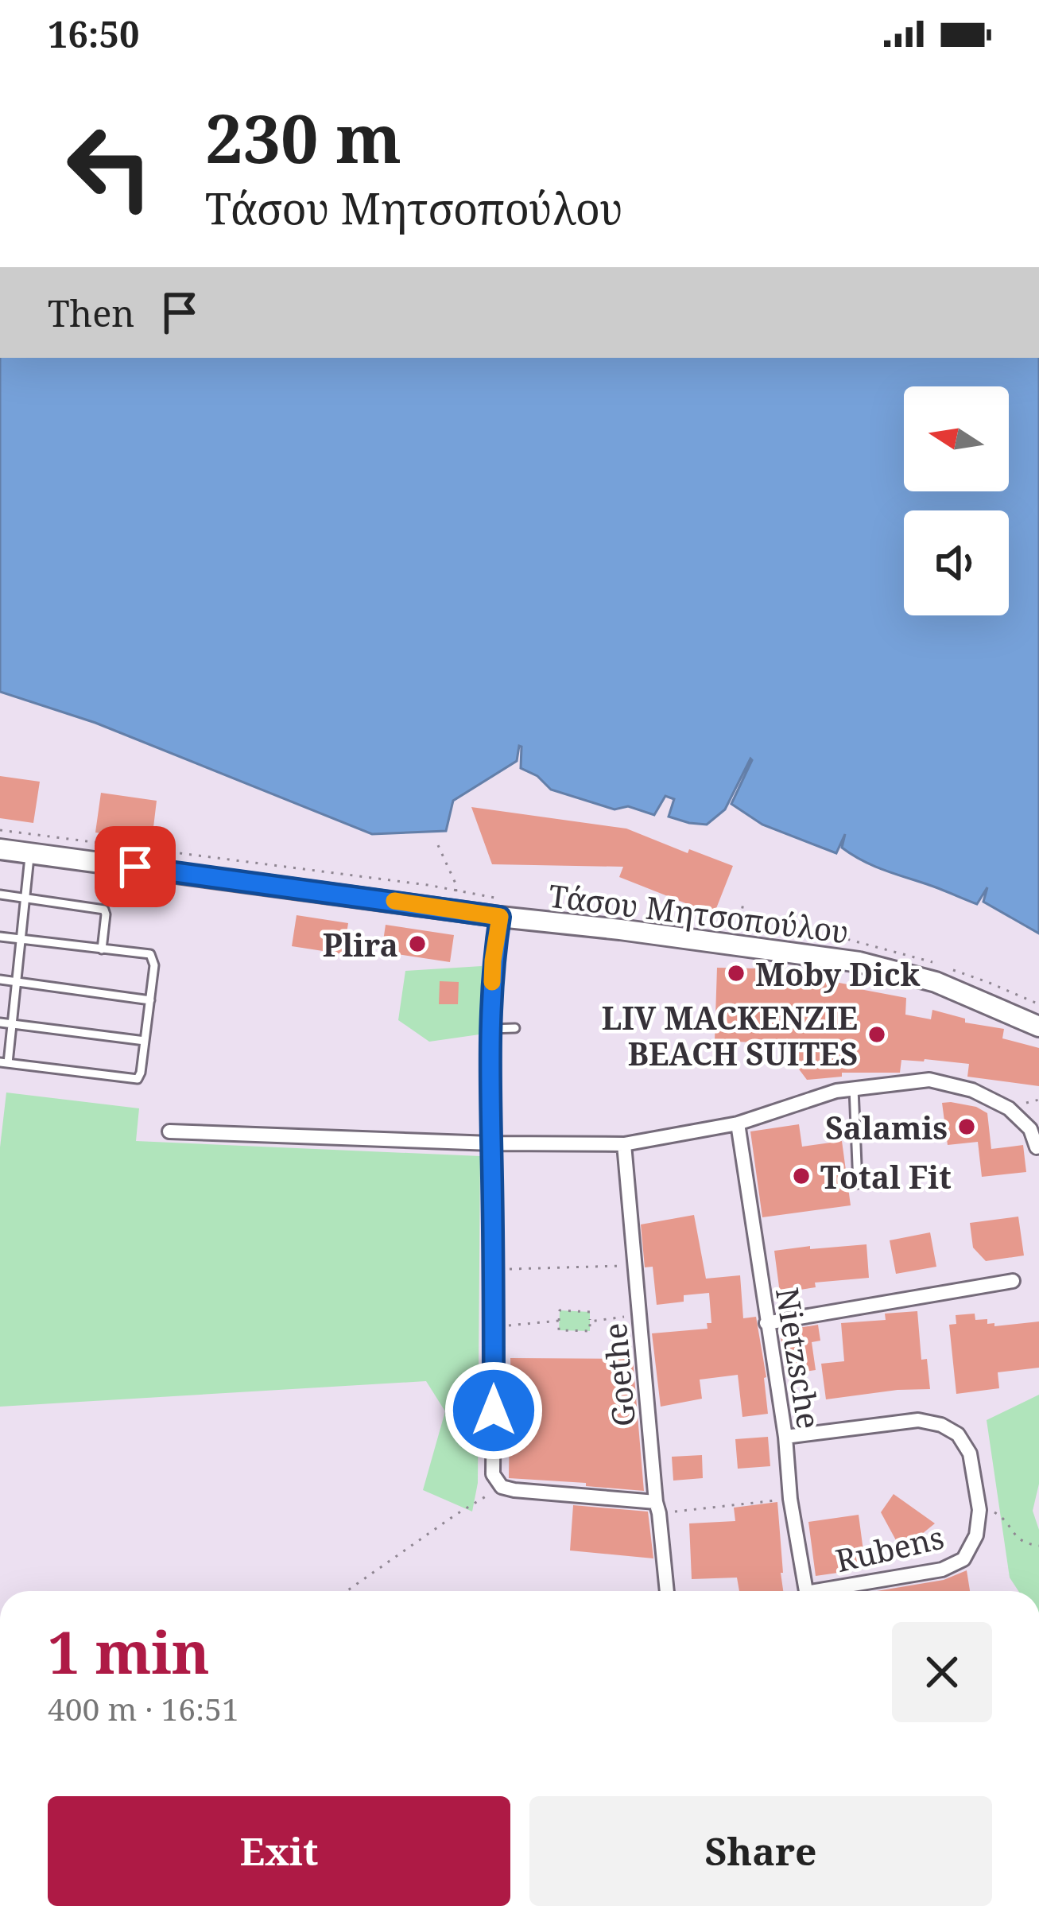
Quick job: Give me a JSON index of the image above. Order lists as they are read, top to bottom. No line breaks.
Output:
{"streets":{"street":["Τάσου Μητσοπούλου","Nietzsche","Goethe","Rubens"]},"crossings":[["Nietzsche","Rubens"]],"places":["Plira","Moby Dick","LIV MACKENZIE BEACH SUITES","Salamis","Total Fit"],"north":"left","page":{"status":"16:50","turn":["230 m","Τάσου Μητσοπούλου"],"then":"Then","heading":["1 min","400 m · 16:51"],"buttons":["Exit","Share"]}}
